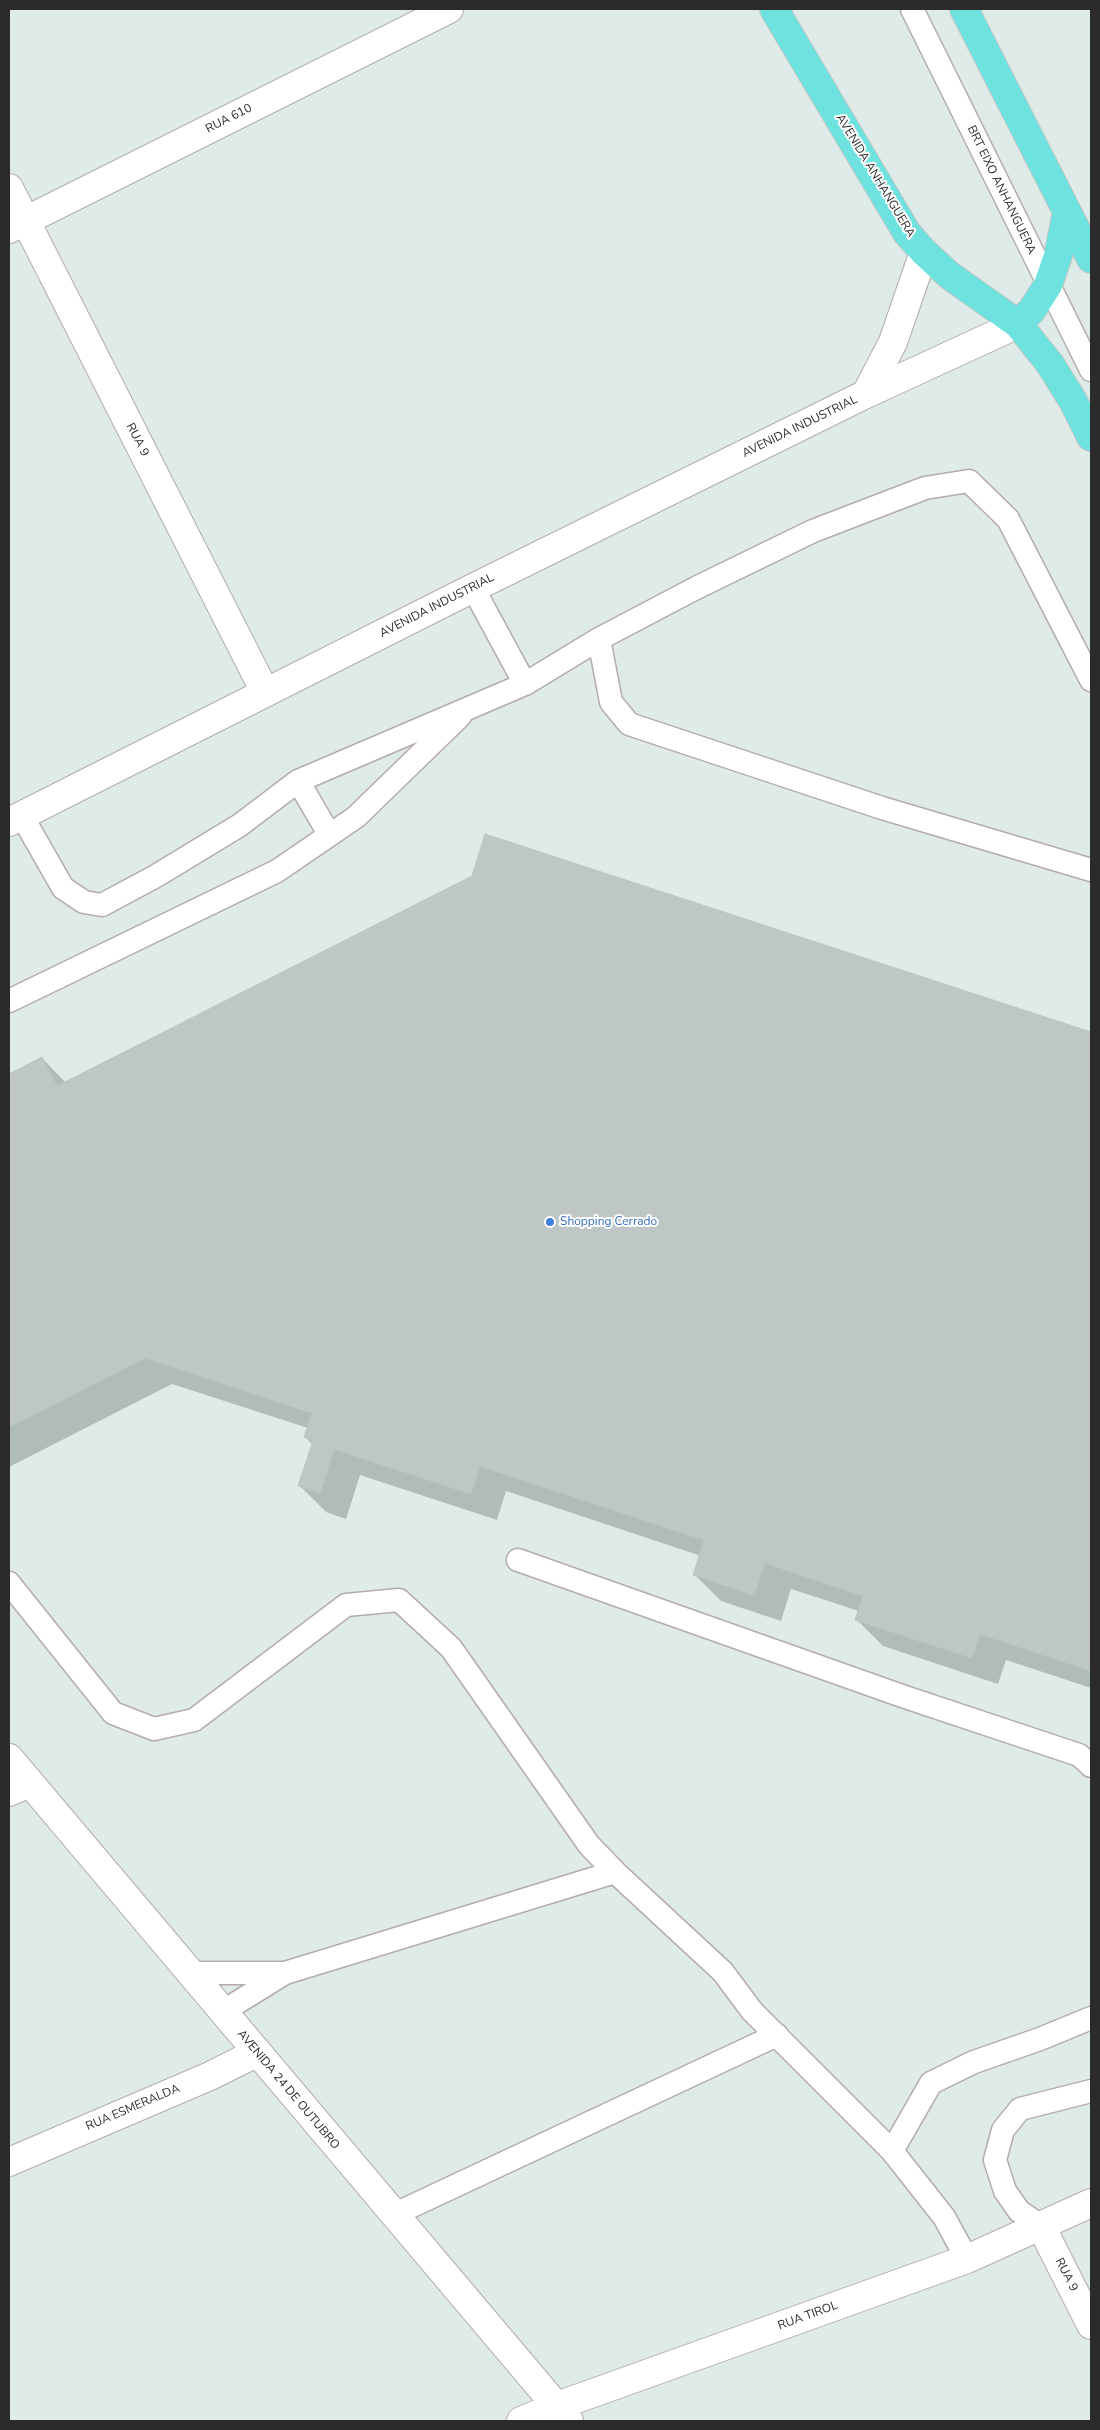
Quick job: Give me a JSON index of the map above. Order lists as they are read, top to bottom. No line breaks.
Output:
{"streets":{"main road":["AVENIDA ANHANGUERA"],"street":["RUA 610","AVENIDA INDUSTRIAL","RUA 9","AVENIDA 24 DE OUTUBRO","RUA ESMERALDA","RUA TIROL"],"lane":["BRT EIXO ANHANGUERA"]},"crossings":[["RUA 610","RUA 9"],["AVENIDA ANHANGUERA","AVENIDA INDUSTRIAL"],["AVENIDA INDUSTRIAL","RUA 9"],["RUA 9","RUA TIROL"],["AVENIDA 24 DE OUTUBRO","RUA ESMERALDA"],["AVENIDA 24 DE OUTUBRO","RUA TIROL"]],"places":["Shopping Cerrado"]}
